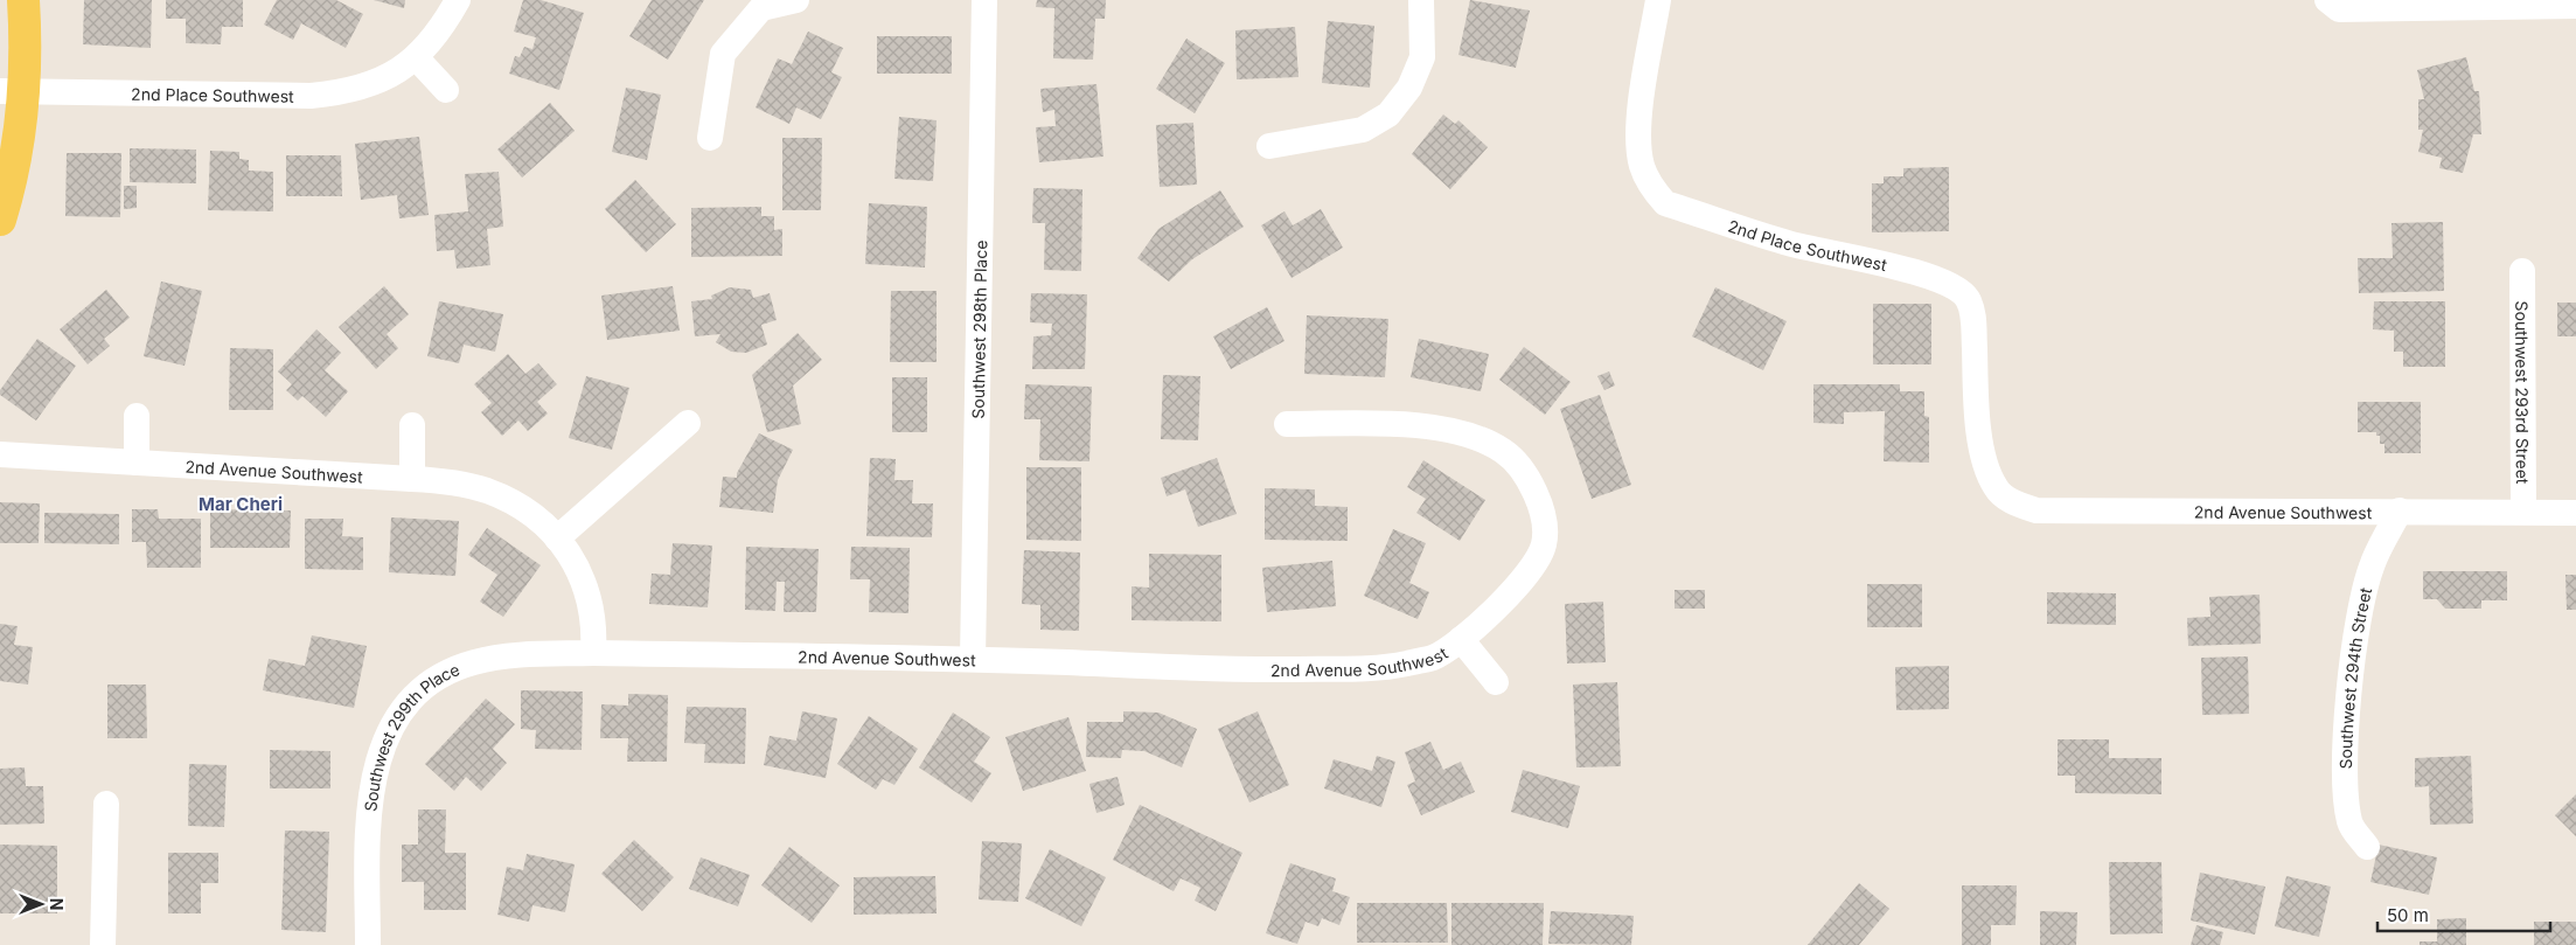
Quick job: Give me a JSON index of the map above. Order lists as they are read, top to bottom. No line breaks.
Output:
{"streets":{"street":["2nd Place Southwest","Southwest 298th Place","Southwest 293rd Street","2nd Avenue Southwest","Southwest 294th Street","Southwest 299th Place"]},"crossings":[["2nd Place Southwest","2nd Avenue Southwest"],["Southwest 298th Place","2nd Avenue Southwest"],["Southwest 293rd Street","2nd Avenue Southwest"],["2nd Avenue Southwest","Southwest 294th Street"],["2nd Avenue Southwest","Southwest 299th Place"]],"districts":["Mar Cheri"],"scale_bar":"50 m","north":"right"}
